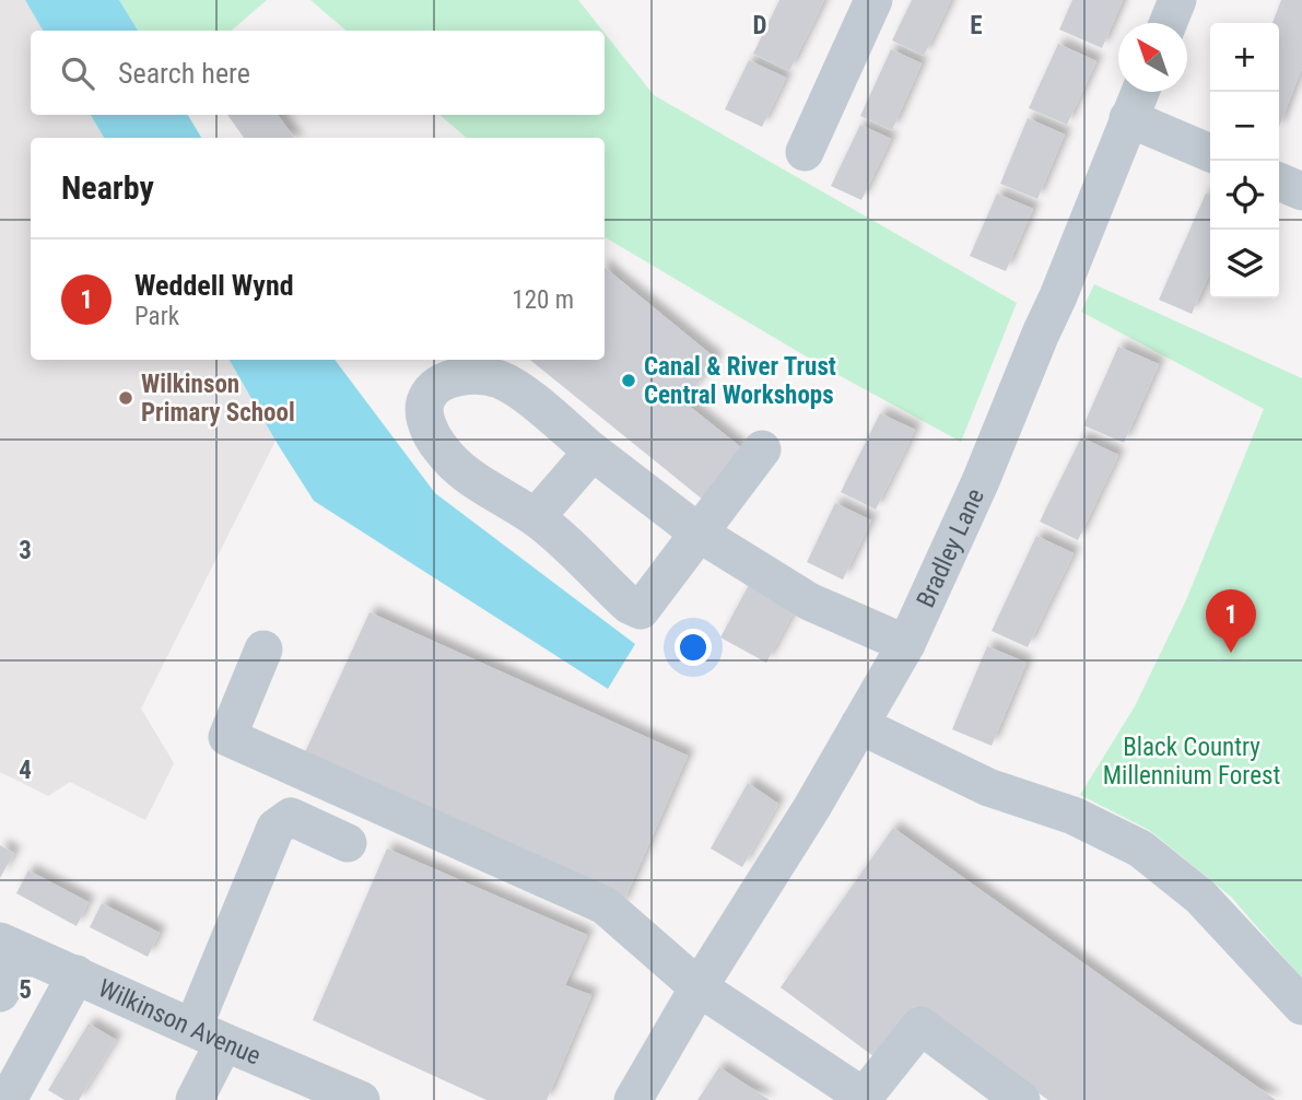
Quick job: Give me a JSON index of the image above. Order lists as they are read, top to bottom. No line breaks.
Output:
{"streets":{"street":["Bradley Lane","Wilkinson Avenue"]},"parks":["Black Country Millennium Forest"],"places":["Canal & River Trust Central Workshops","Wilkinson Primary School"],"north":"top left","page":{"map_buttons":["+","−"],"search":"Search here","heading":"Nearby","list":[{"mark":"1","name":"Weddell Wynd","note":"Park","value":"120 m"}],"pins":"1"},"grid":{"columns":["D","E"],"rows":["3","4","5"]}}
